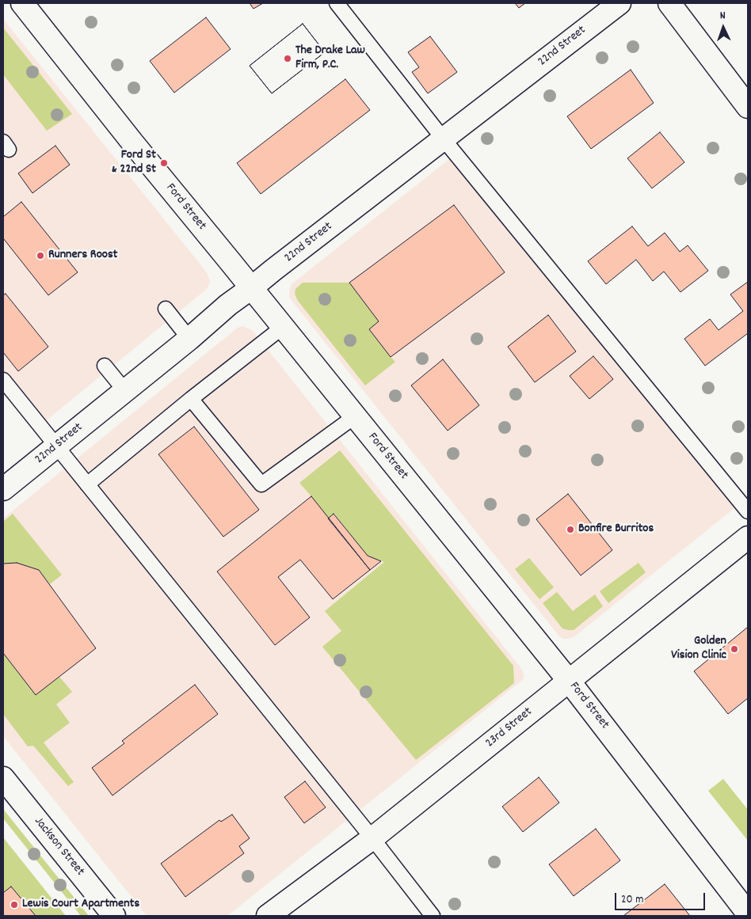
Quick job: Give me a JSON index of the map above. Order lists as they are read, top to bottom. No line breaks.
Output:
{"streets":{"street":["22nd Street","Ford Street","23rd Street","Jackson Street"]},"crossings":[["22nd Street","Ford Street"],["Ford Street","23rd Street"]],"places":["The Drake Law Firm, P.C.","Ford St & 22nd St","Runners Roost","Bonfire Burritos","Golden Vision Clinic","Lewis Court Apartments"],"scale_bar":"20 m","north":"top"}
